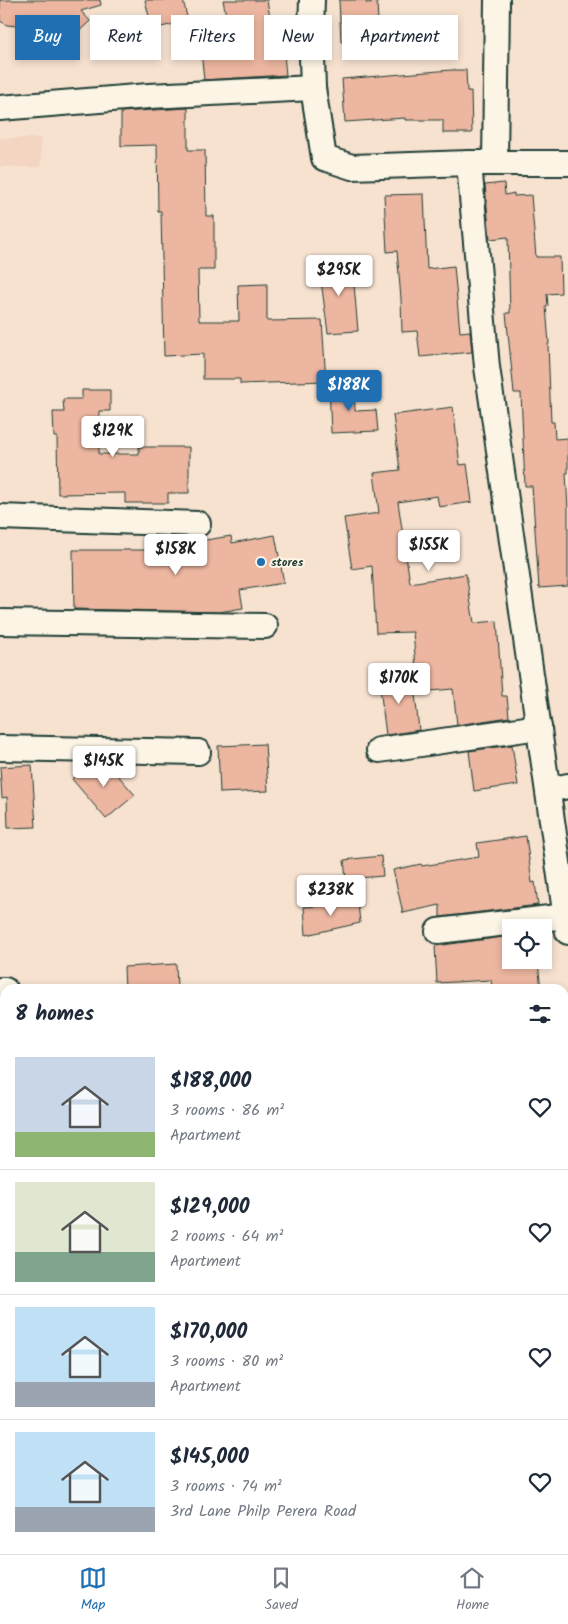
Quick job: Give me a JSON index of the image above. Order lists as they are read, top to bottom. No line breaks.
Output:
{"places":["stores"],"page":{"chip":["Buy","Rent","Filters","New","Apartment"],"price":["$295K","$188K","$129K","$155K","$158K","$170K","$145K","$238K"],"heading":"8 homes","list":[{"name":"$188,000","note":"3 rooms · 86 m² · Apartment"},{"name":"$129,000","note":"2 rooms · 64 m² · Apartment"},{"name":"$170,000","note":"3 rooms · 80 m² · Apartment"},{"name":"$145,000","note":"3 rooms · 74 m² · 3rd Lane Philp Perera Road"}],"tabs":["Map","Saved","Home"]}}
